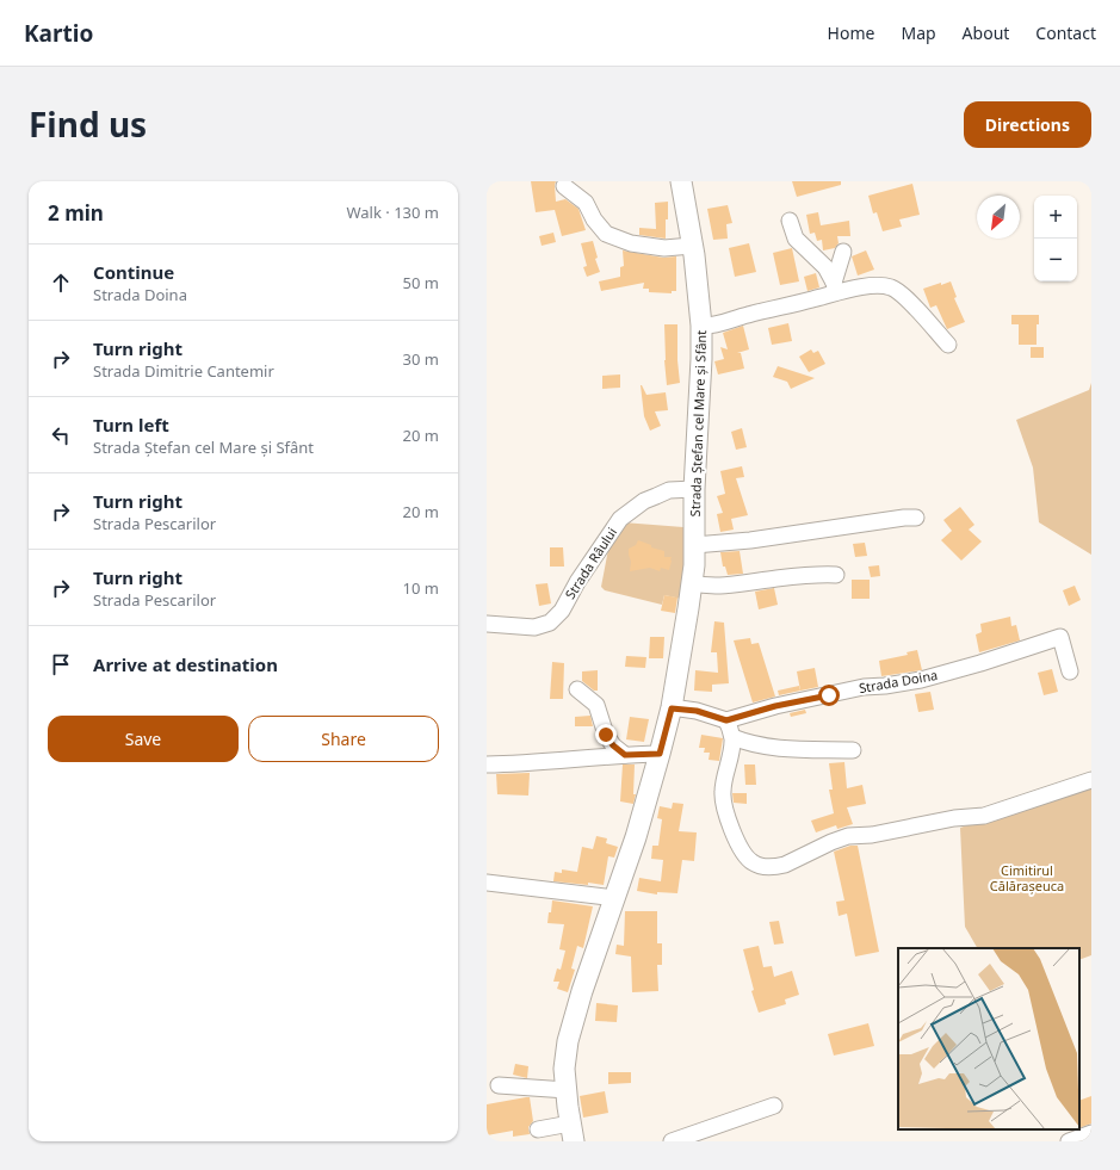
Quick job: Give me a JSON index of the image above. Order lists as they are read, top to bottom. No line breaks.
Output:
{"streets":{"main road":["Strada Ștefan cel Mare și Sfânt"],"street":["Strada Râului","Strada Doina"]},"crossings":[["Strada Ștefan cel Mare și Sfânt","Strada Râului"]],"parks":["Cimitirul Călărașeuca"],"north":"bottom left","page":{"header":"Kartio","nav":["Home","Map","About","Contact"],"title":"Find us","buttons":["Directions",["Save","Share"]],"heading":["2 min","Walk · 130 m"],"map_buttons":["+","−"],"list":[["Continue","Strada Doina","50 m"],["Turn right","Strada Dimitrie Cantemir","30 m"],["Turn left","Strada Ștefan cel Mare și Sfânt","20 m"],["Turn right","Strada Pescarilor","20 m"],["Turn right","Strada Pescarilor","10 m"],"Arrive at destination"]}}
